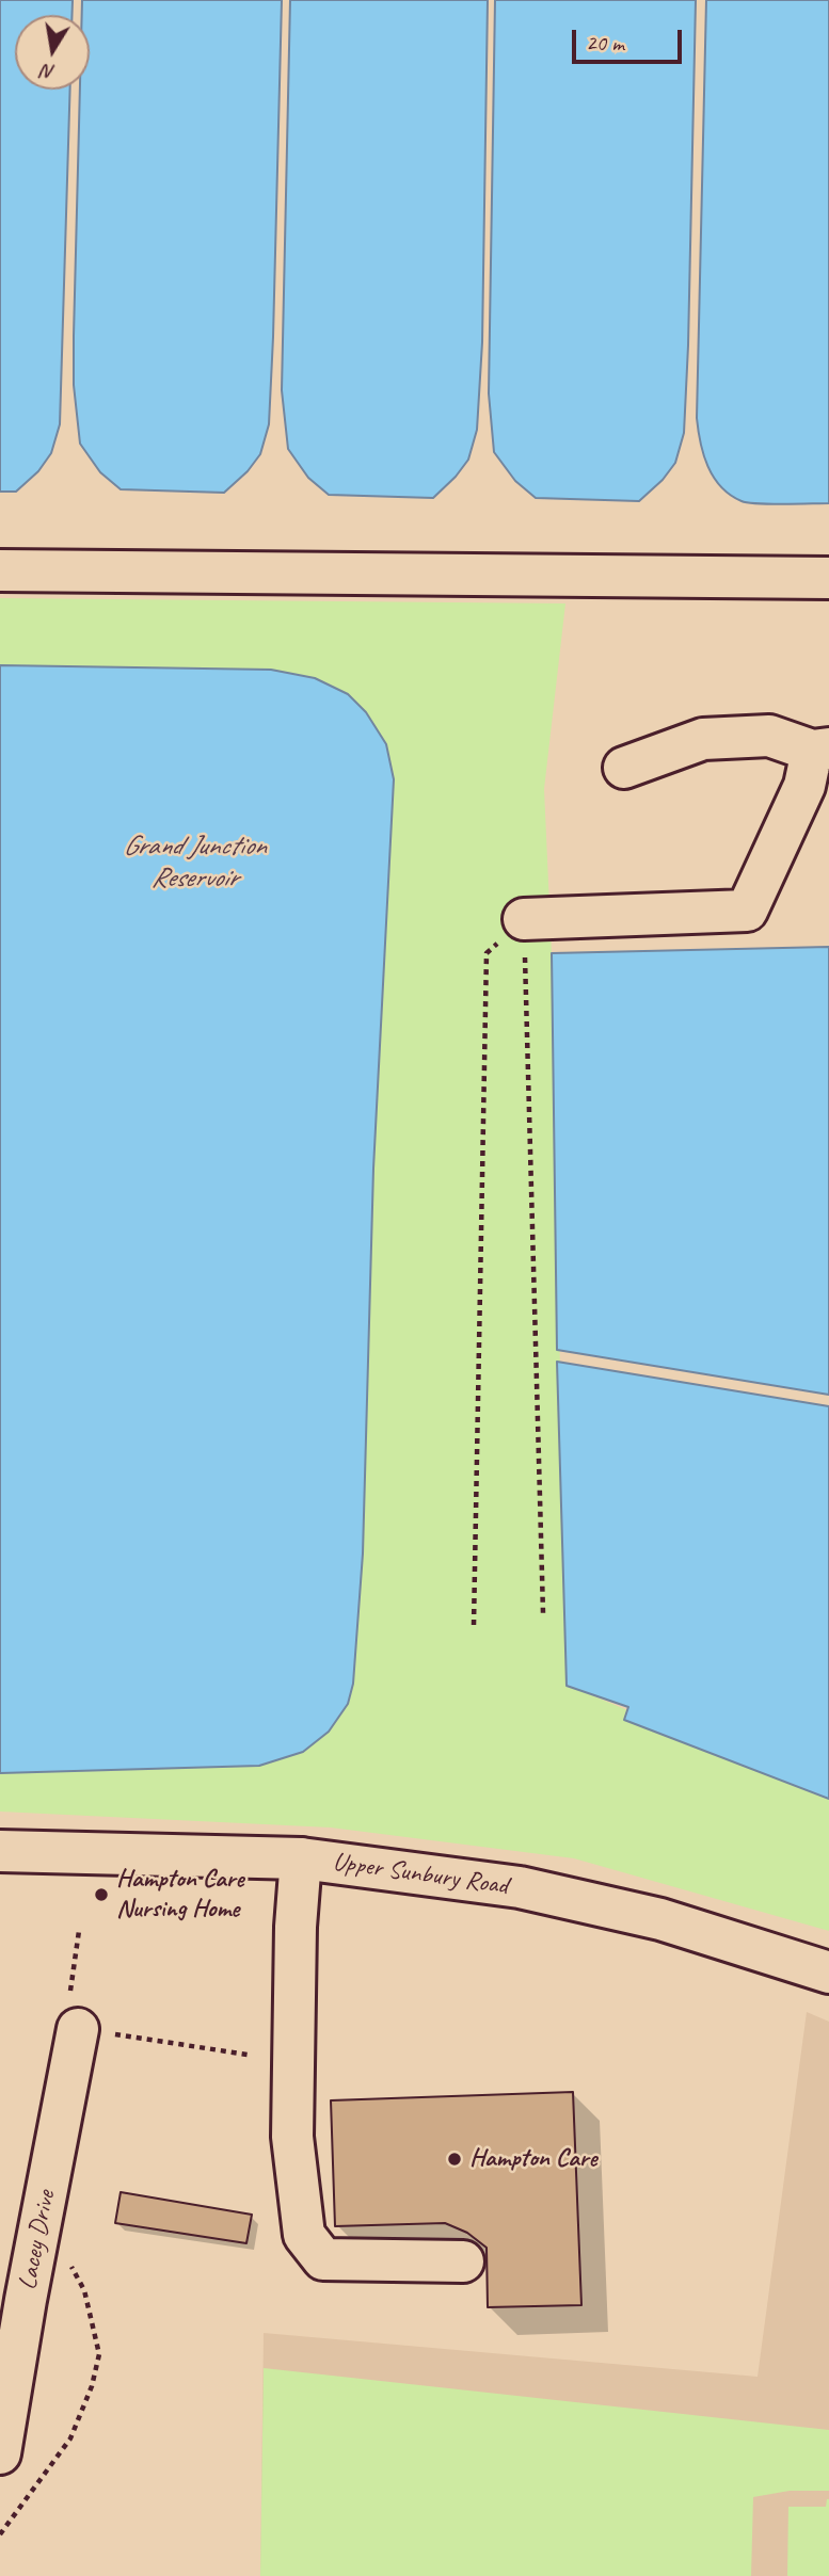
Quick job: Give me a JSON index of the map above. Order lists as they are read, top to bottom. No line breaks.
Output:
{"streets":{"main road":["Upper Sunbury Road","Lacey Drive"]},"water":["Grand Junction Reservoir"],"places":["Hampton Care Nursing Home","Hampton Care"],"scale_bar":"20 m","north":"bottom"}
